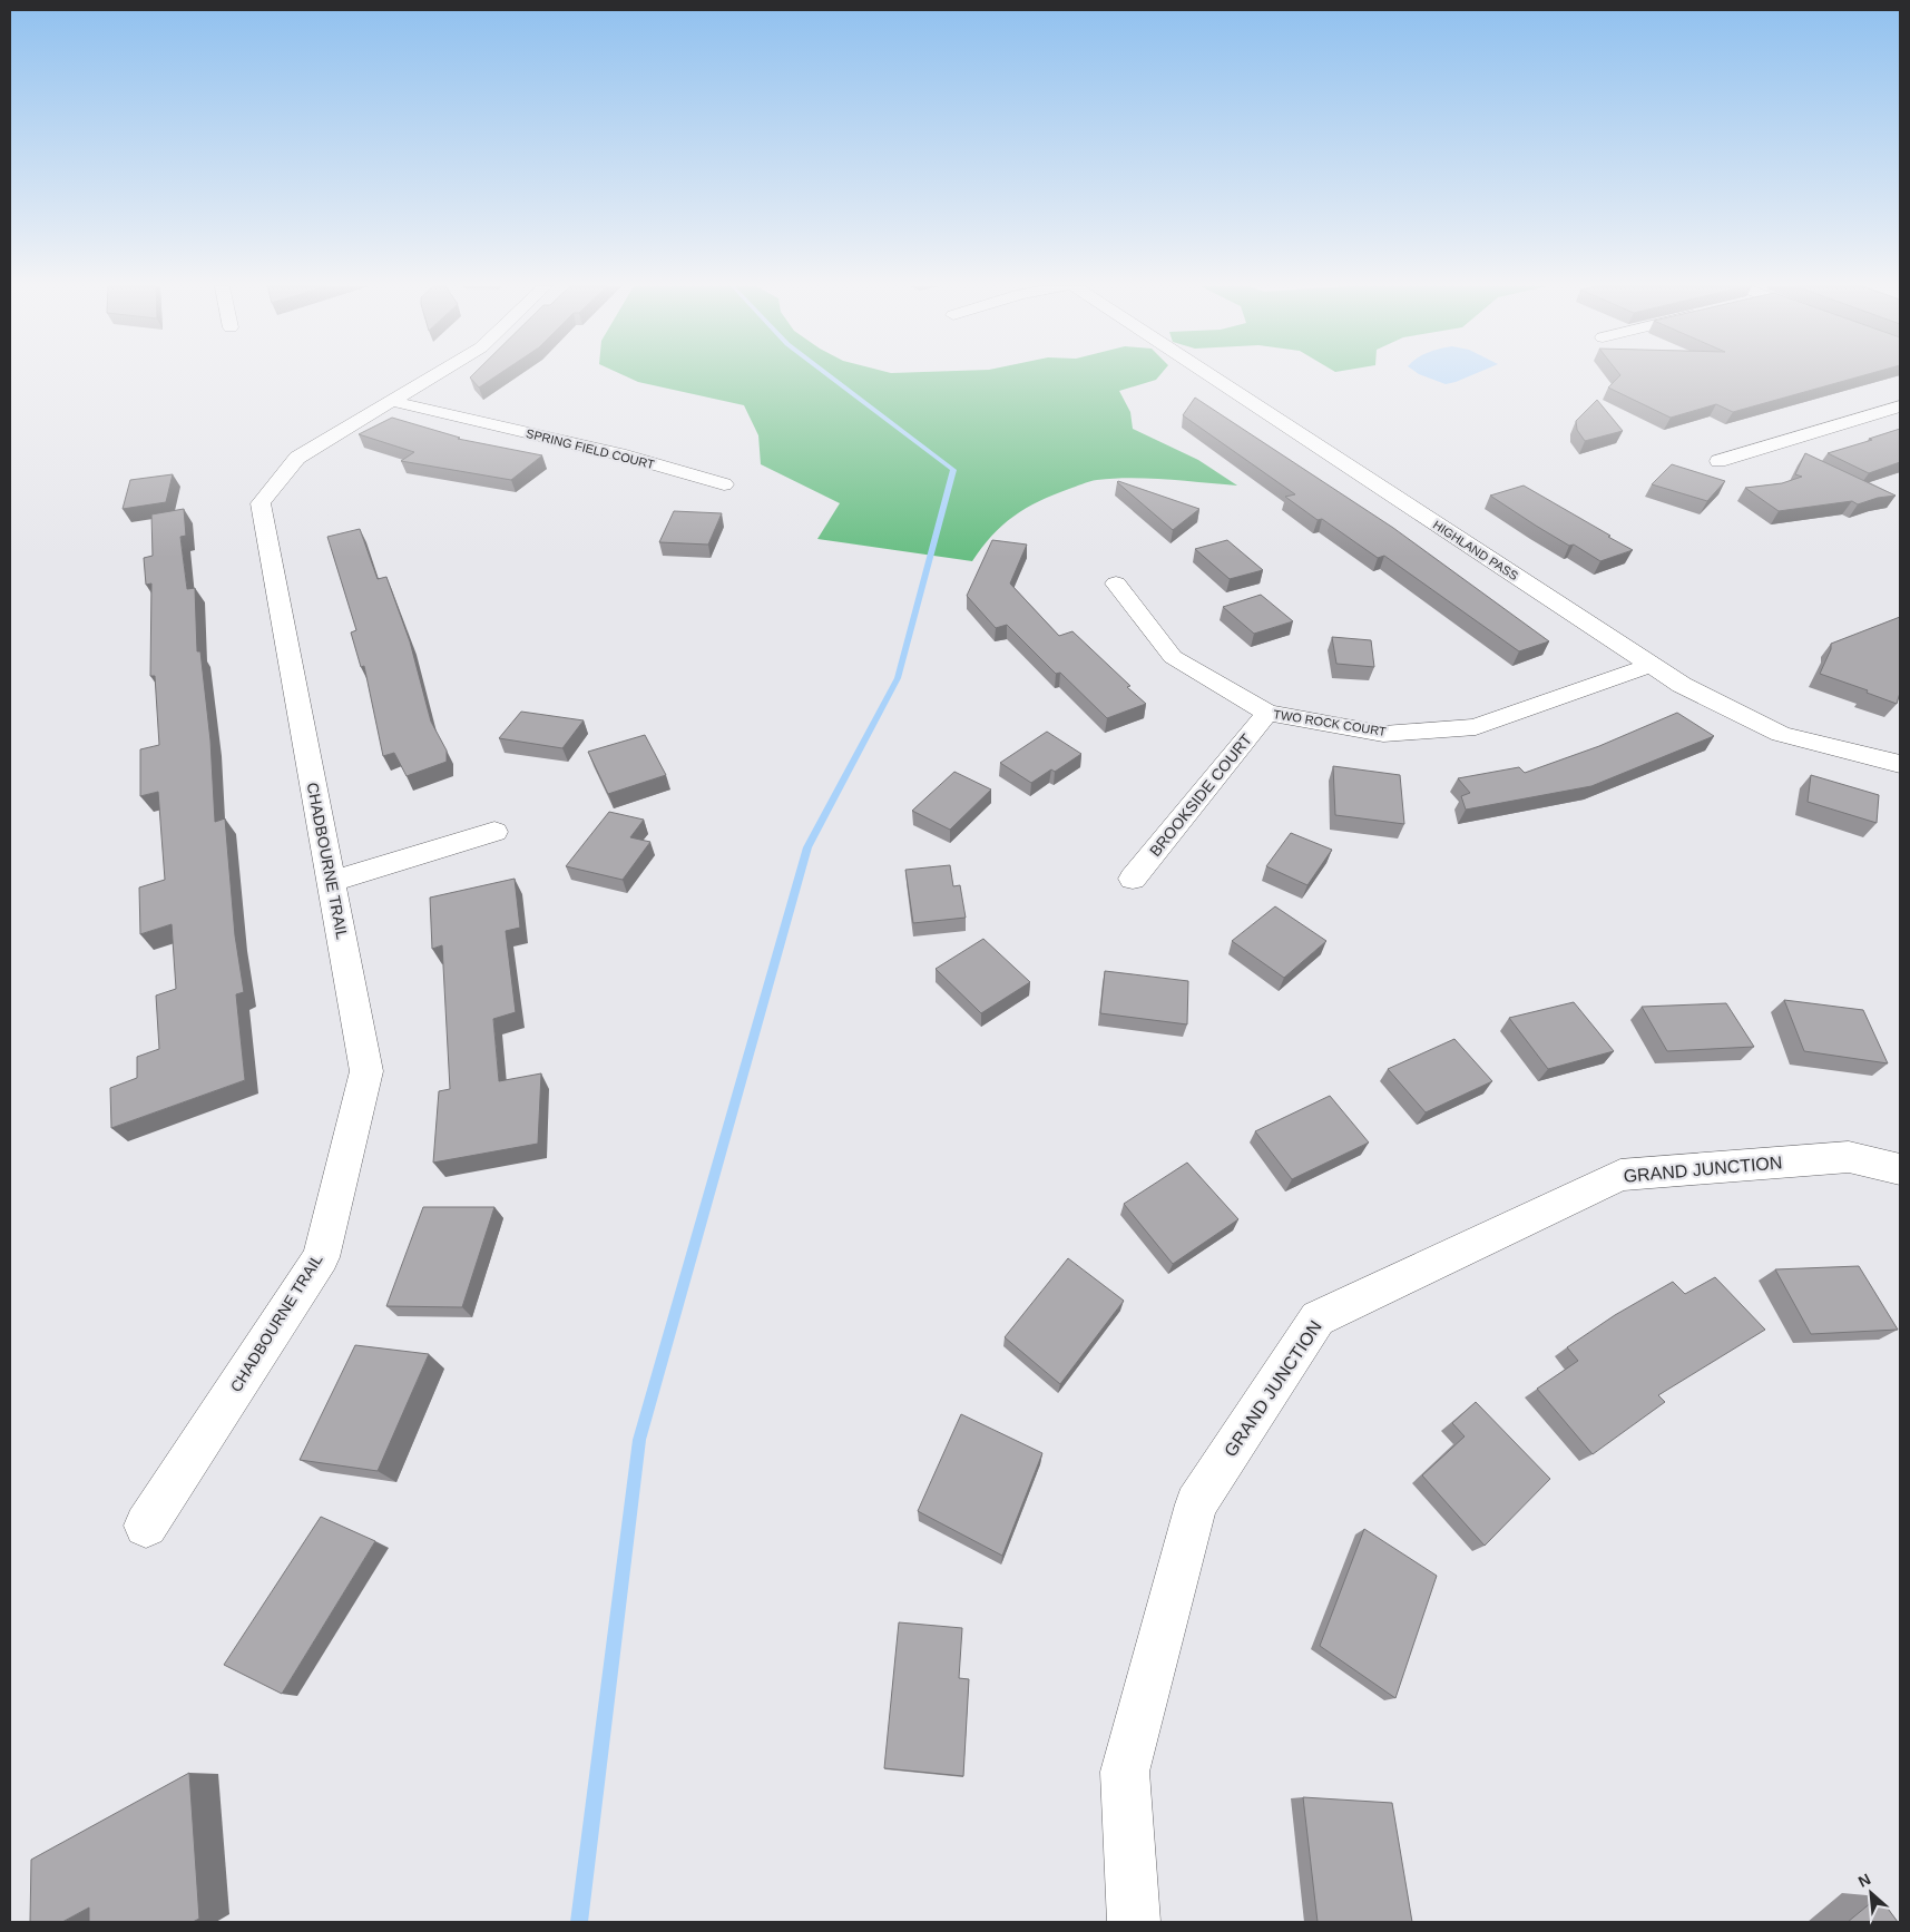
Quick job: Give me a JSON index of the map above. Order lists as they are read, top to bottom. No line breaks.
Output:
{"streets":{"street":["SPRING FIELD COURT","HIGHLAND PASS","TWO ROCK COURT","BROOKSIDE COURT","CHADBOURNE TRAIL","GRAND JUNCTION"]},"crossings":[["SPRING FIELD COURT","CHADBOURNE TRAIL"],["HIGHLAND PASS","TWO ROCK COURT"],["TWO ROCK COURT","BROOKSIDE COURT"]],"north":"top left"}
